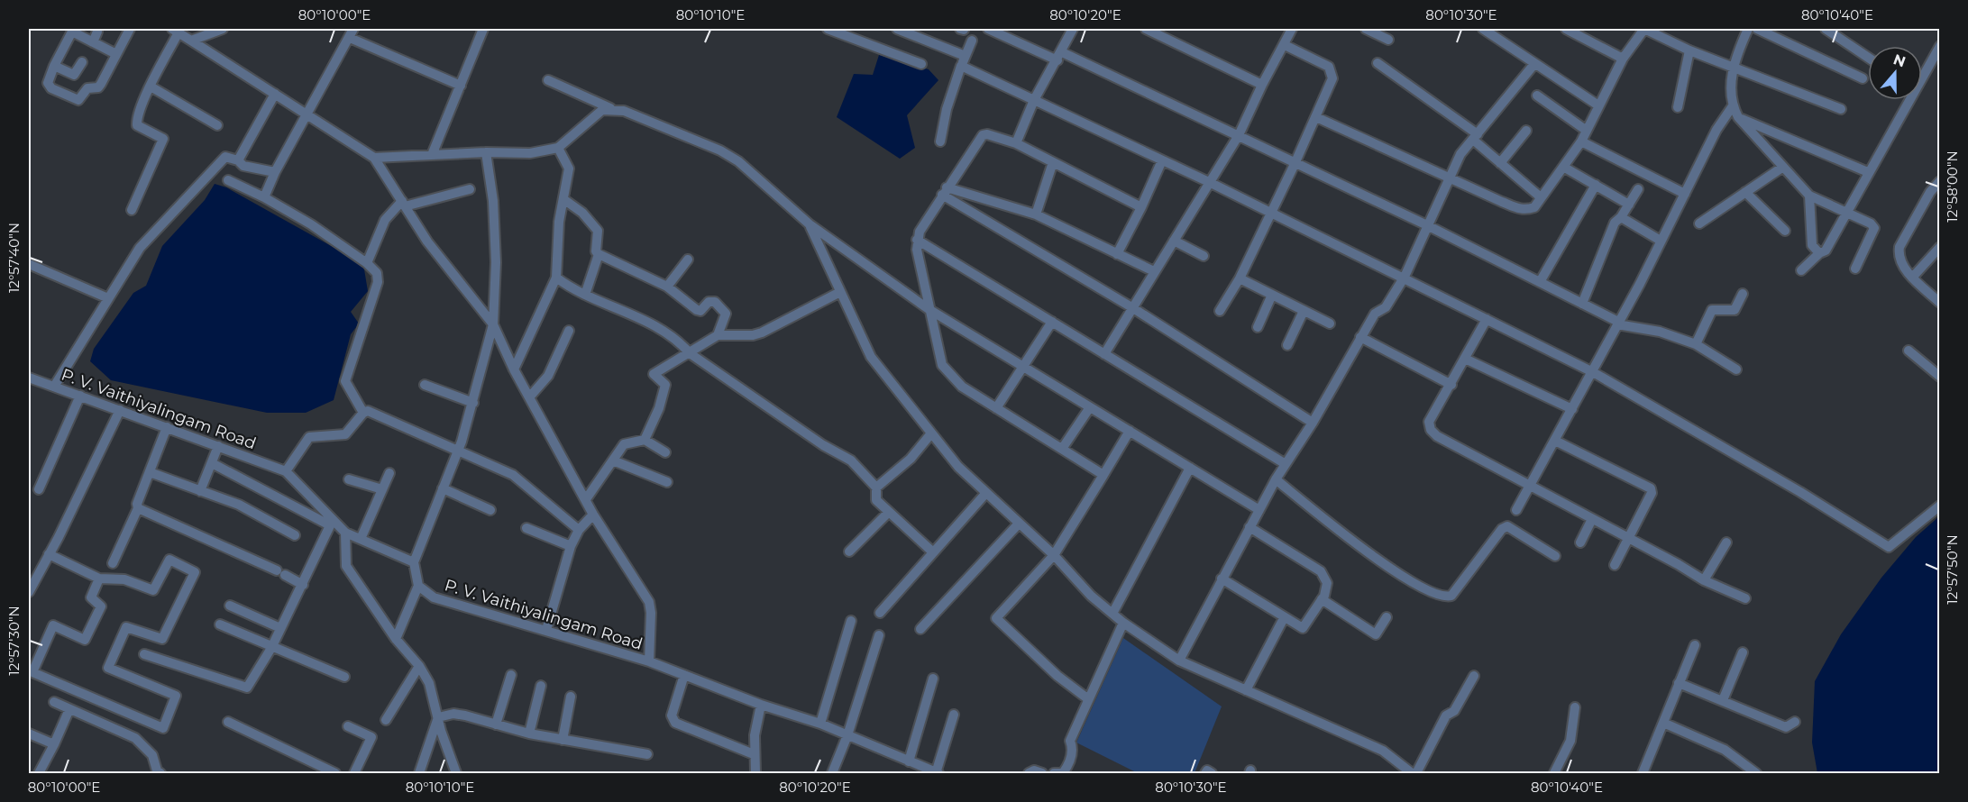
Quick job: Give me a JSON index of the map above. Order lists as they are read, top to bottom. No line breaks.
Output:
{"streets":{"street":["P. V. Vaithiyalingam Road"]},"north":"top","coordinates":["80°10'00\"E","80°10'10\"E","80°10'20\"E","80°10'30\"E","80°10'40\"E","12°58'00\"N","12°57'40\"N","12°57'50\"N","12°57'30\"N"]}
